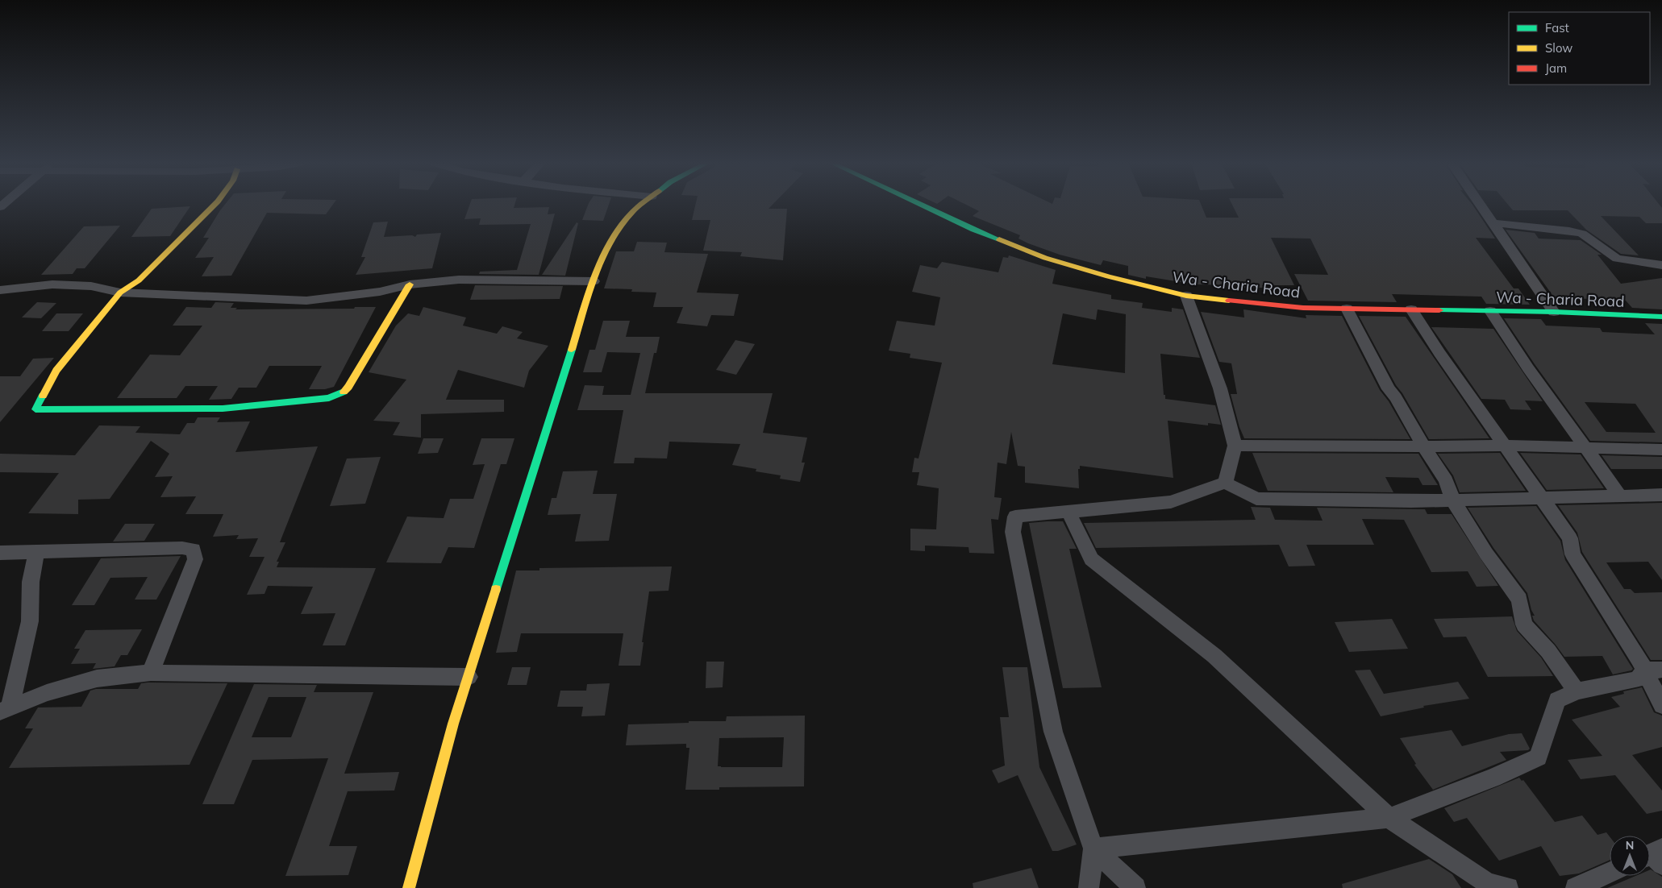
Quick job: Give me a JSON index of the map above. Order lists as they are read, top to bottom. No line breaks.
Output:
{"streets":{"street":["Wa - Charia Road"]},"legend":["Fast","Slow","Jam"],"north":"top"}
